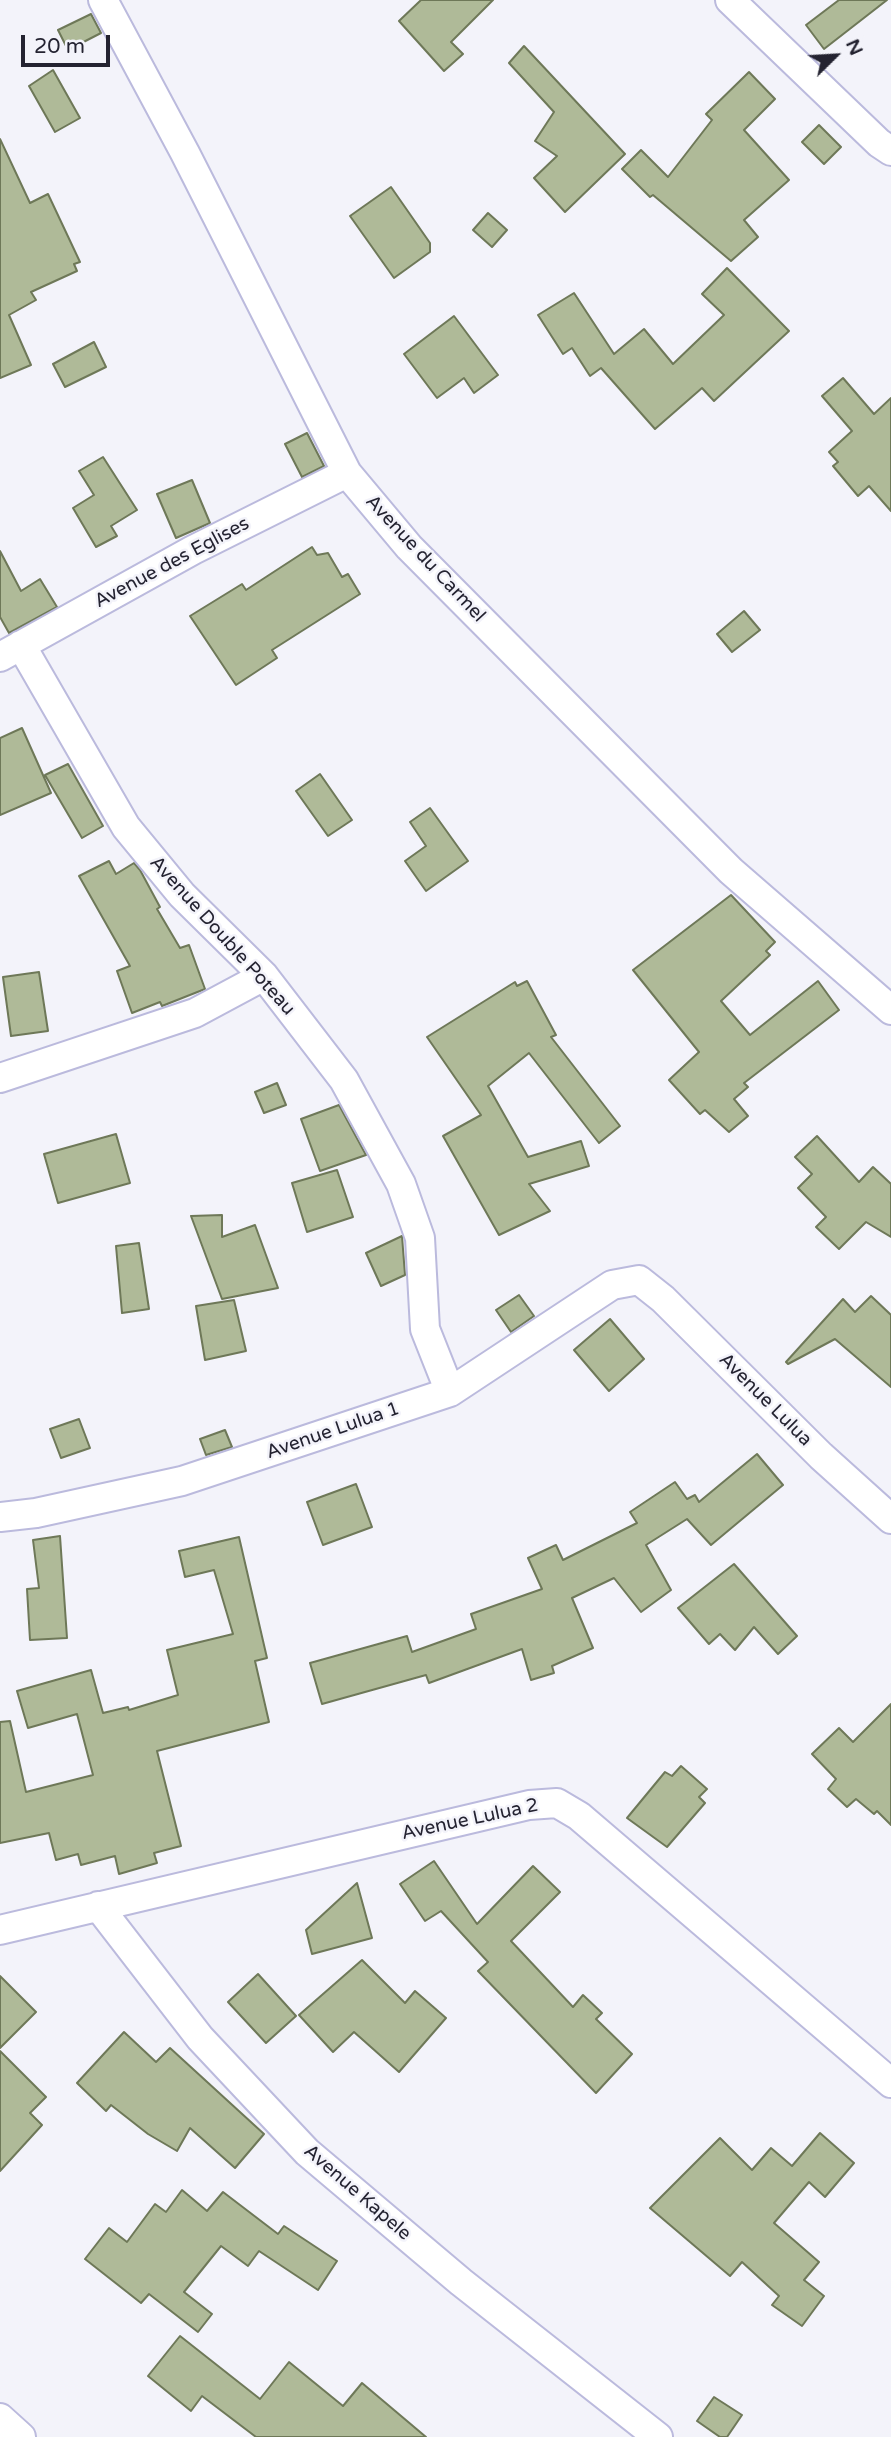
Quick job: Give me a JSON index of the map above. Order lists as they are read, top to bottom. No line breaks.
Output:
{"streets":{"street":["Avenue du Carmel","Avenue des Eglises","Avenue Double Poteau","Avenue Lulua","Avenue Lulua 1","Avenue Lulua 2","Avenue Kapele"]},"crossings":[["Avenue du Carmel","Avenue des Eglises"],["Avenue des Eglises","Avenue Double Poteau"],["Avenue Double Poteau","Avenue Lulua 1"],["Avenue Lulua","Avenue Lulua 1"],["Avenue Lulua 2","Avenue Kapele"]],"scale_bar":"20 m","north":"top right"}
